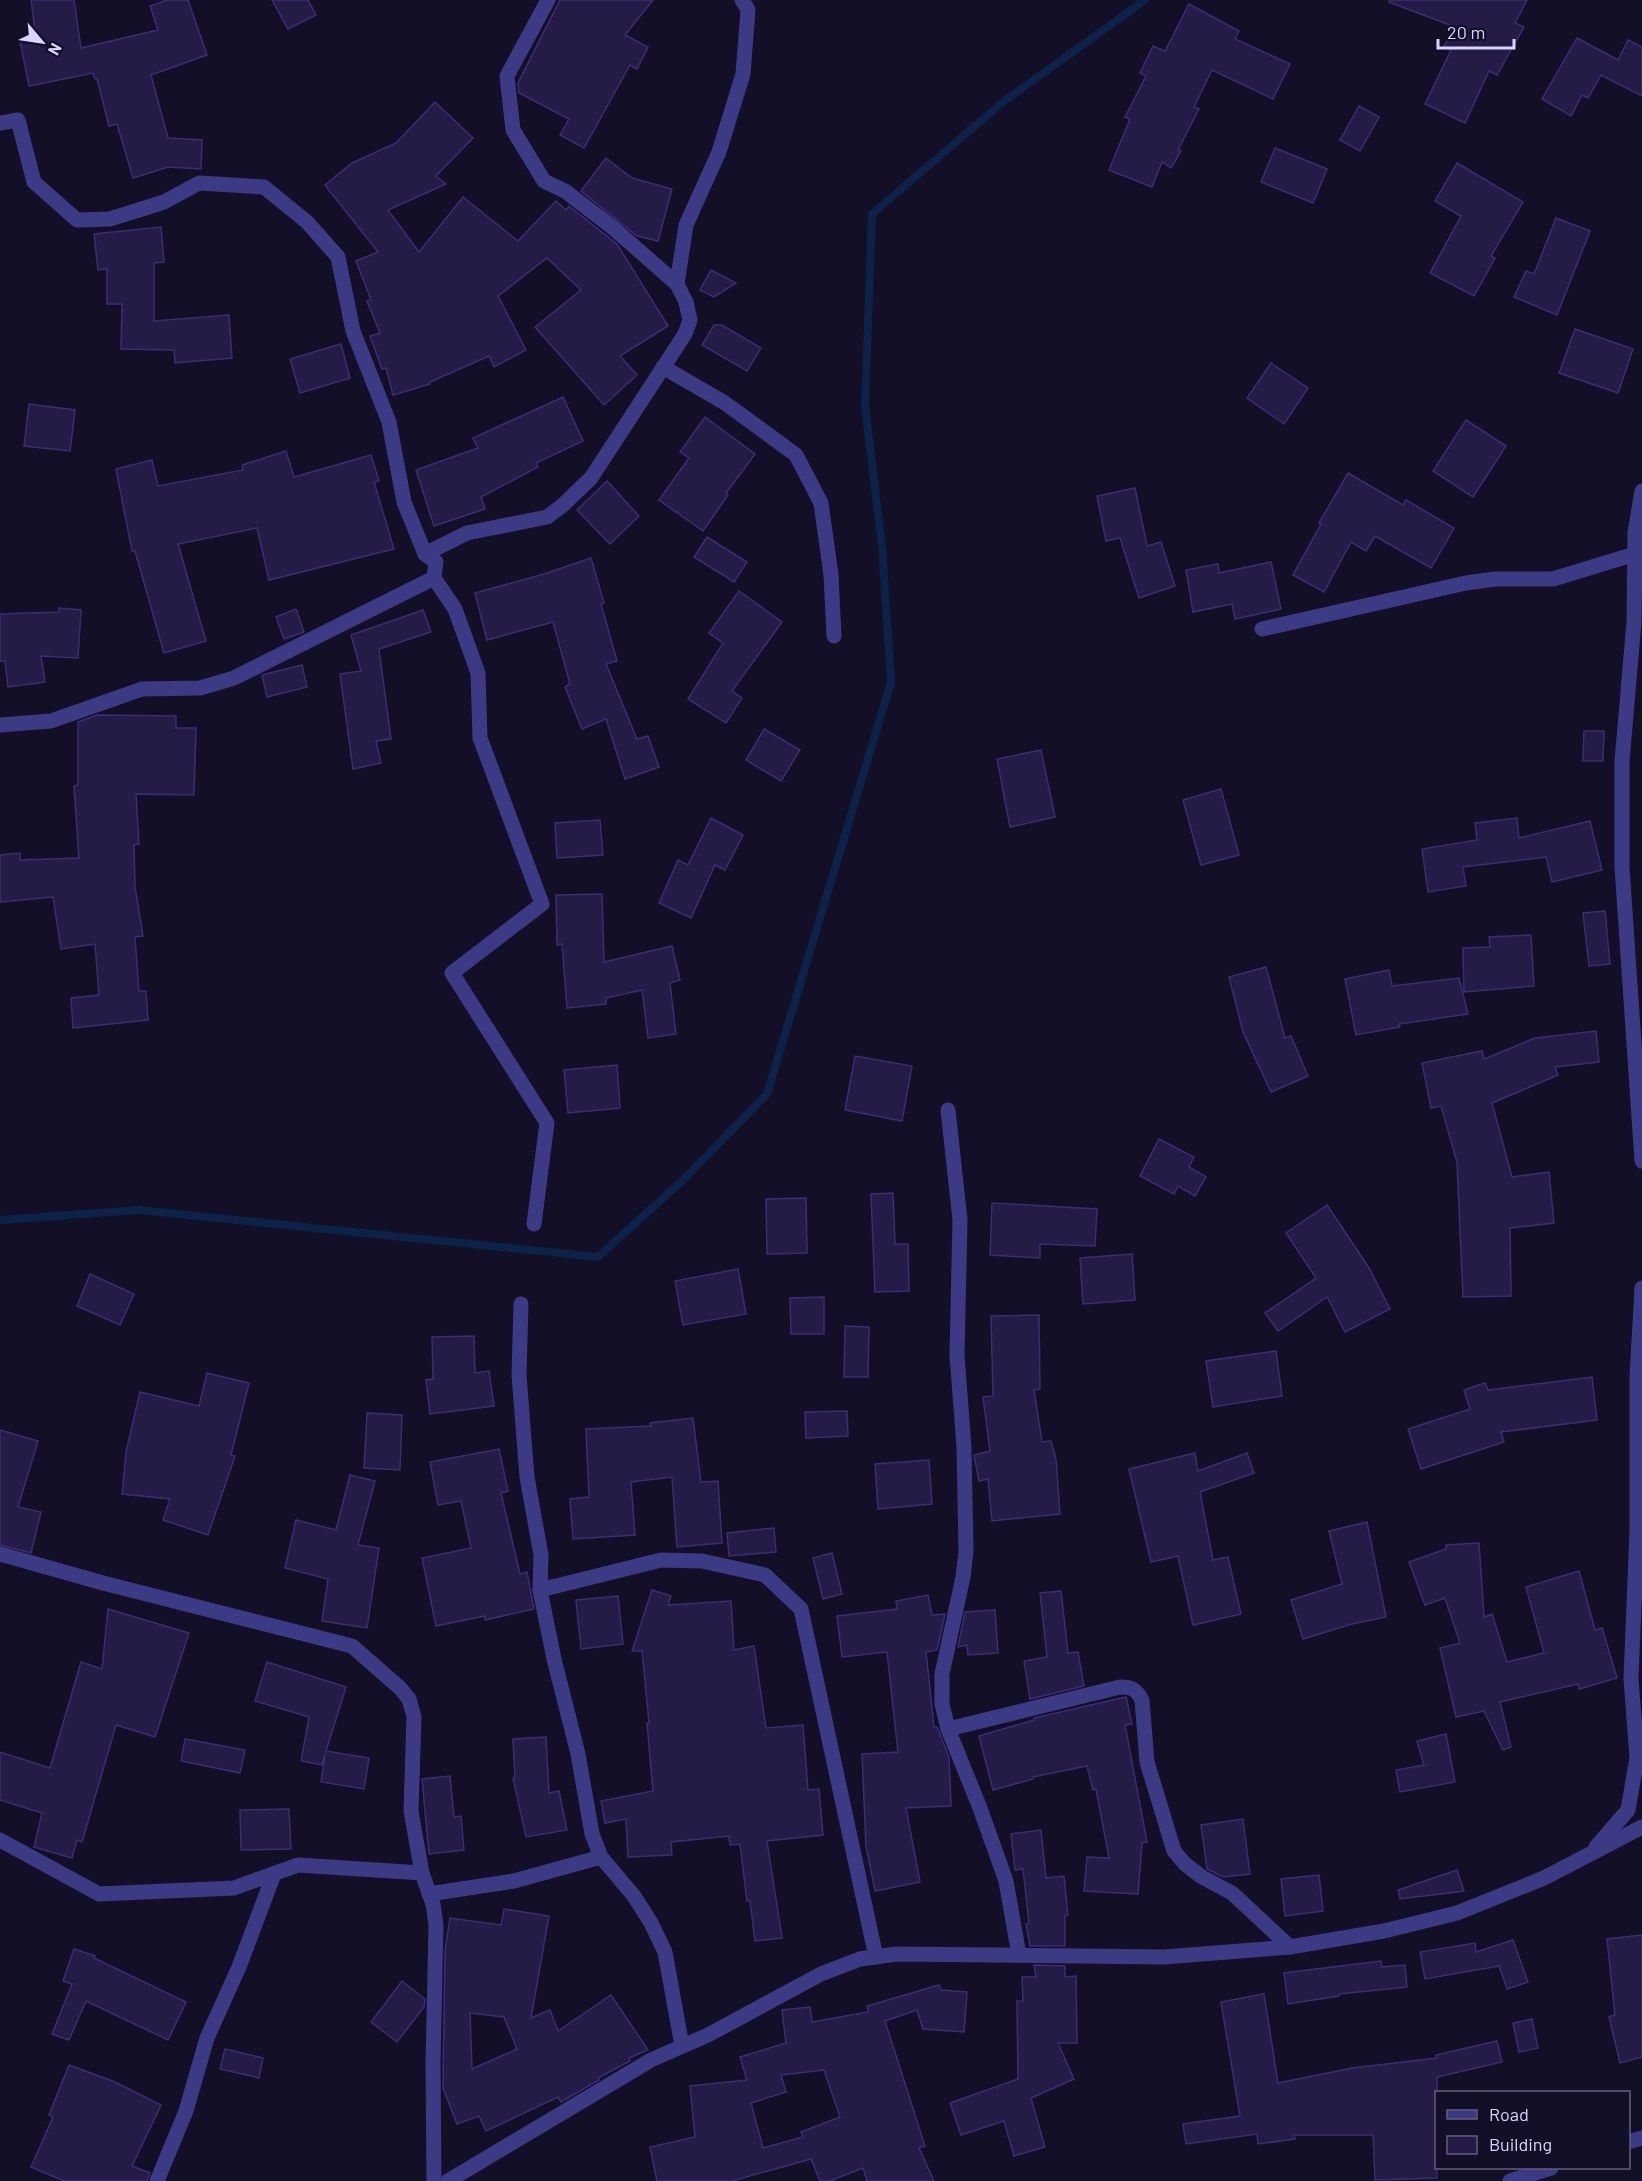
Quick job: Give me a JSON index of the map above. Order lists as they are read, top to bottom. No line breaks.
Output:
{"legend":["Road","Building"],"scale_bar":"20 m","north":"bottom right"}
